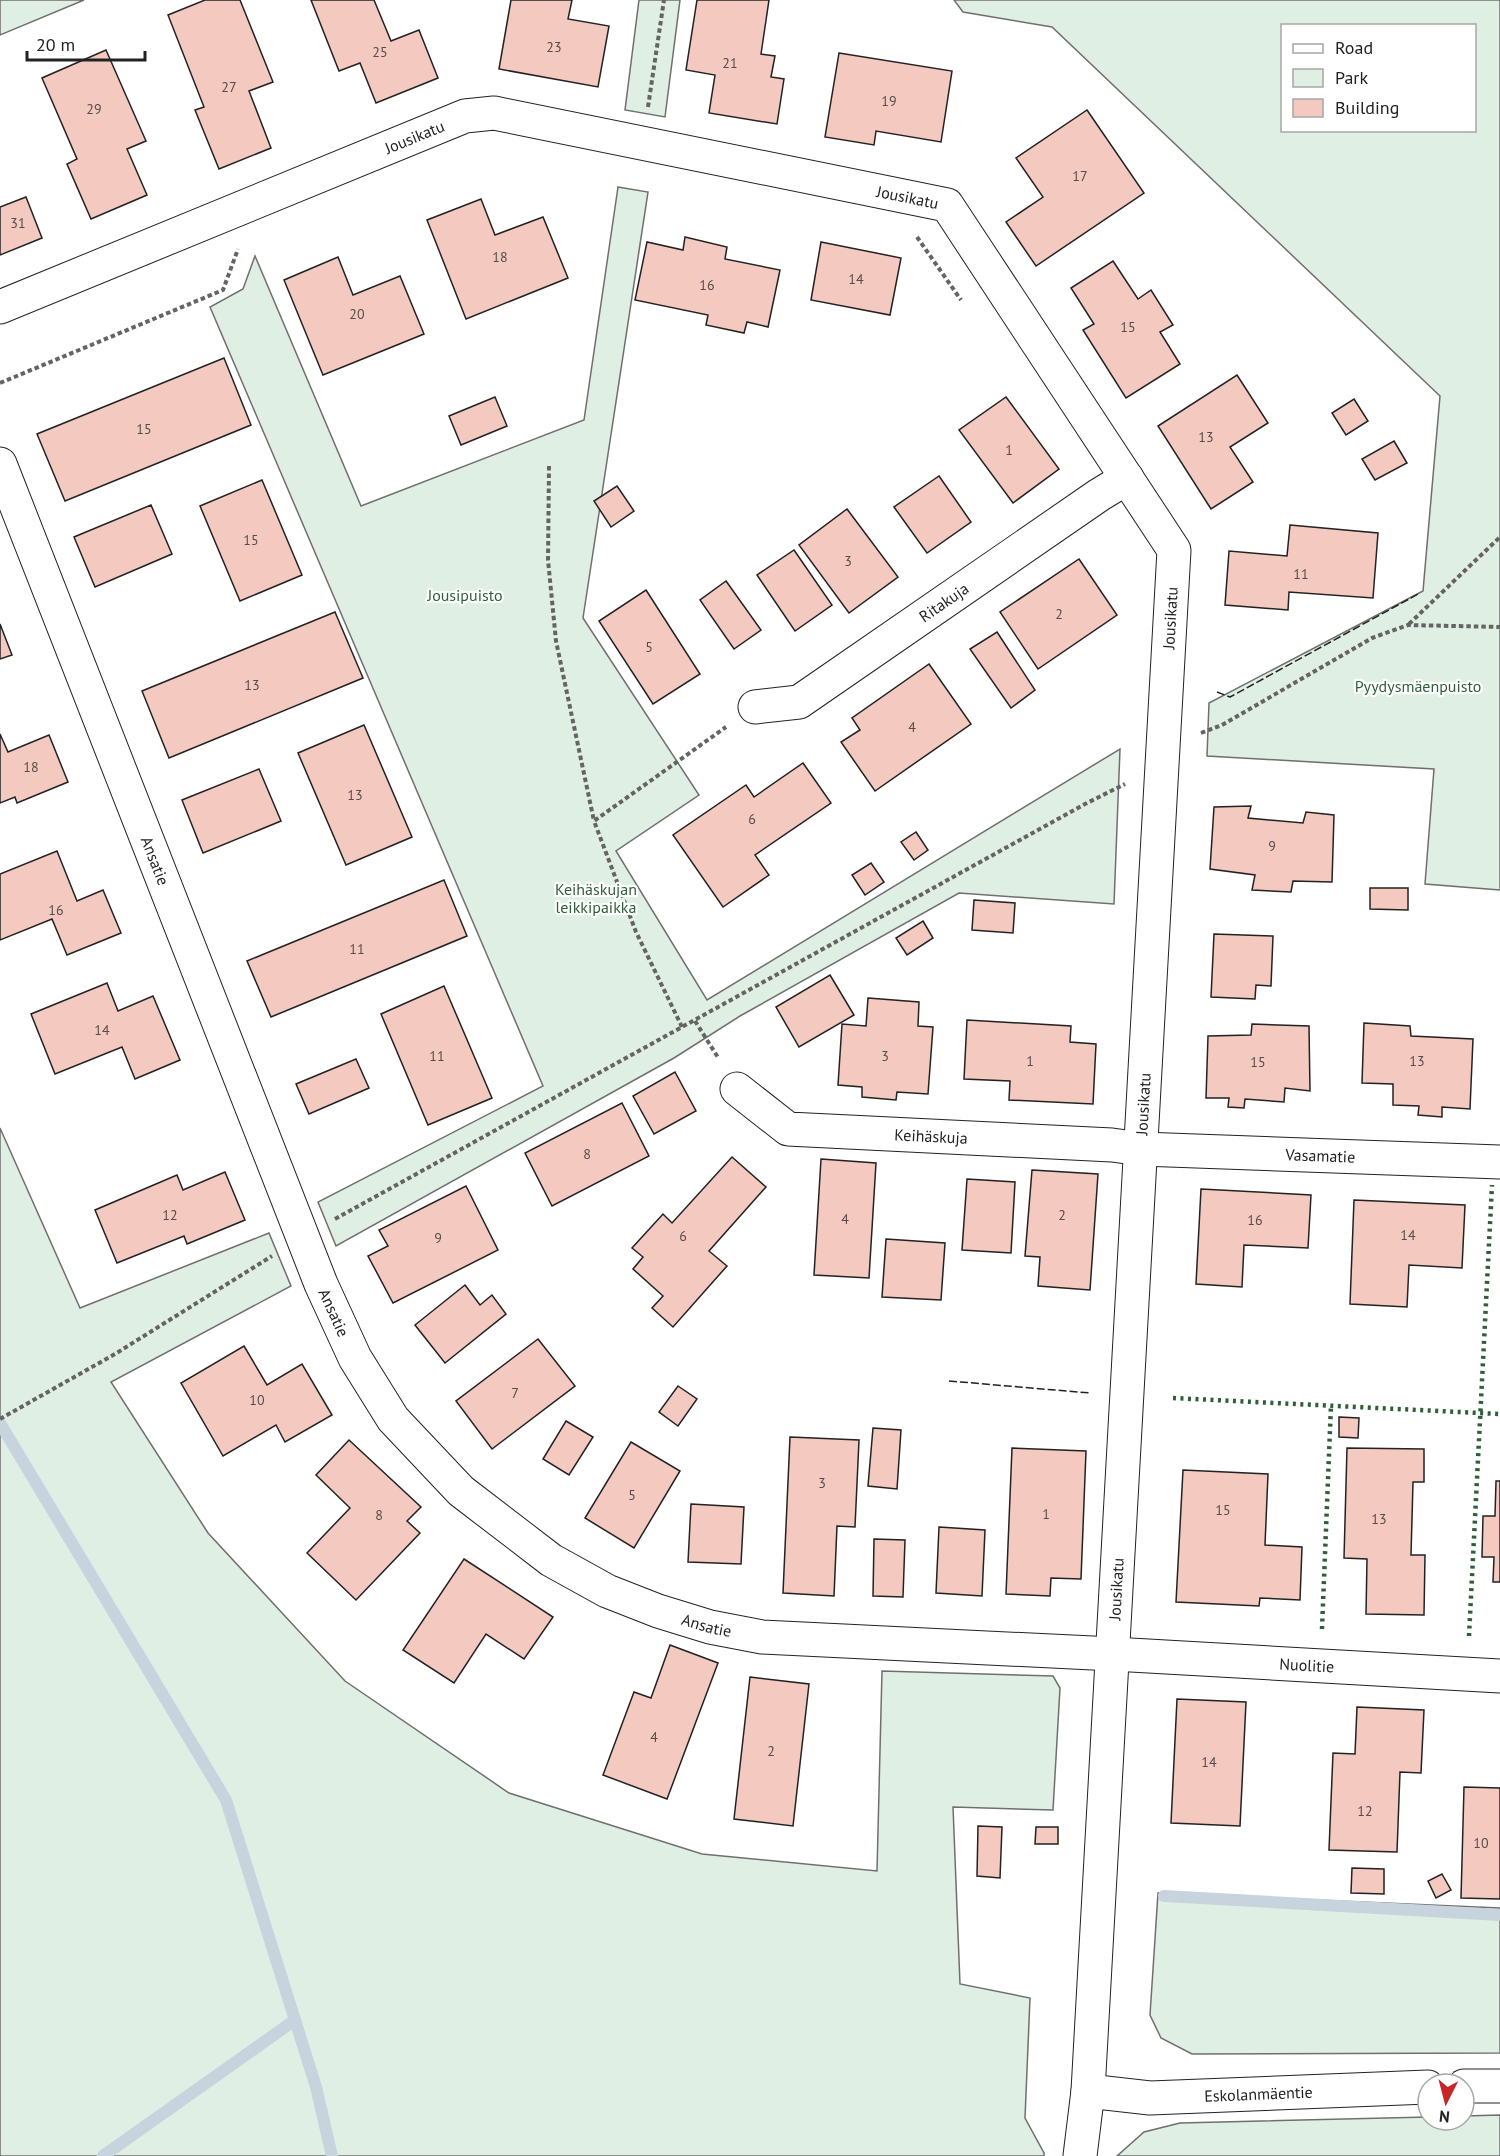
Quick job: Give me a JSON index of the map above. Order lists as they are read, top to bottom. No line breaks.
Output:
{"streets":{"street":["Jousikatu","Ritakuja","Ansatie","Keihäskuja","Vasamatie","Nuolitie","Eskolanmäentie"]},"crossings":[["Jousikatu","Ritakuja"],["Jousikatu","Ansatie"],["Jousikatu","Keihäskuja"],["Jousikatu","Vasamatie"],["Jousikatu","Nuolitie"],["Jousikatu","Eskolanmäentie"],["Ansatie","Nuolitie"],["Keihäskuja","Vasamatie"]],"parks":["Jousipuisto","Pyydysmäenpuisto","Keihäskujan leikkipaikka"],"house_numbers":["23","25","21","27","19","29","17","31","18","14","16","20","15","15","13","1","15","3","11","2","5","13","4","18","13","6","9","16","11","14","11","3","1","13","15","8","12","2","4","16","14","6","9","7","10","3","5","15","1","8","13","4","2","14","12","10"],"legend":["Road","Park","Building"],"scale_bar":"20 m","north":"bottom"}
